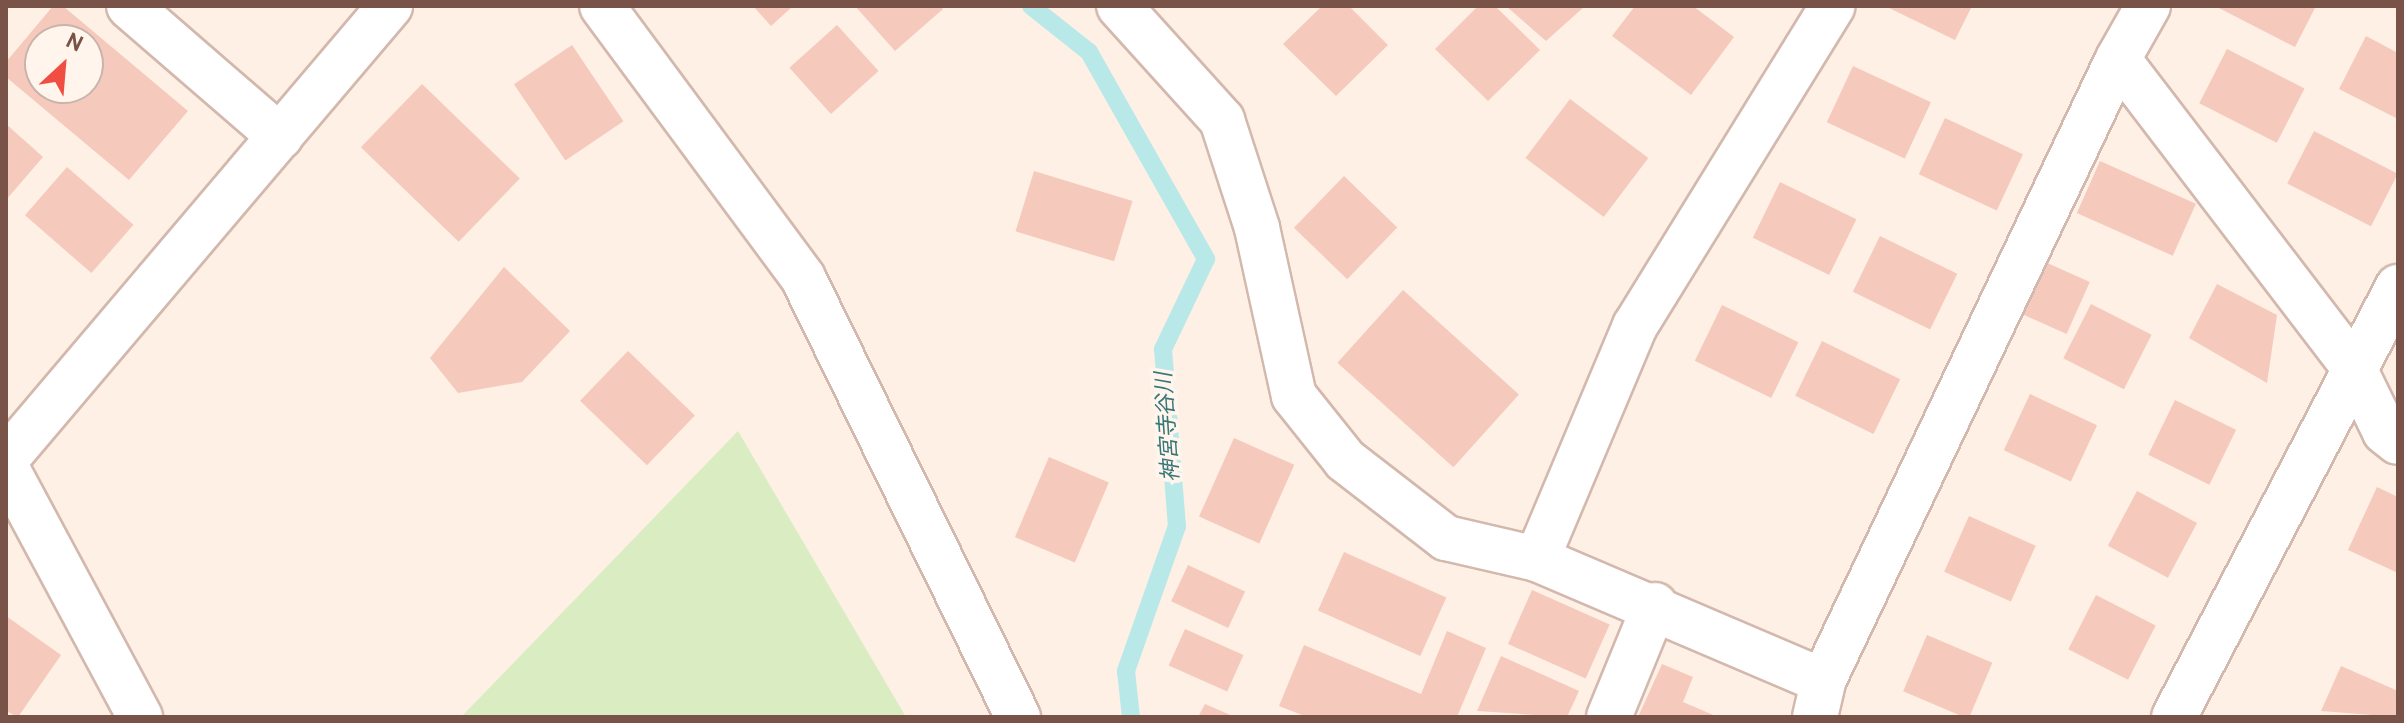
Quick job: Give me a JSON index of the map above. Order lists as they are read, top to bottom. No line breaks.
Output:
{"water":["神宮寺谷川"],"north":"top right"}
